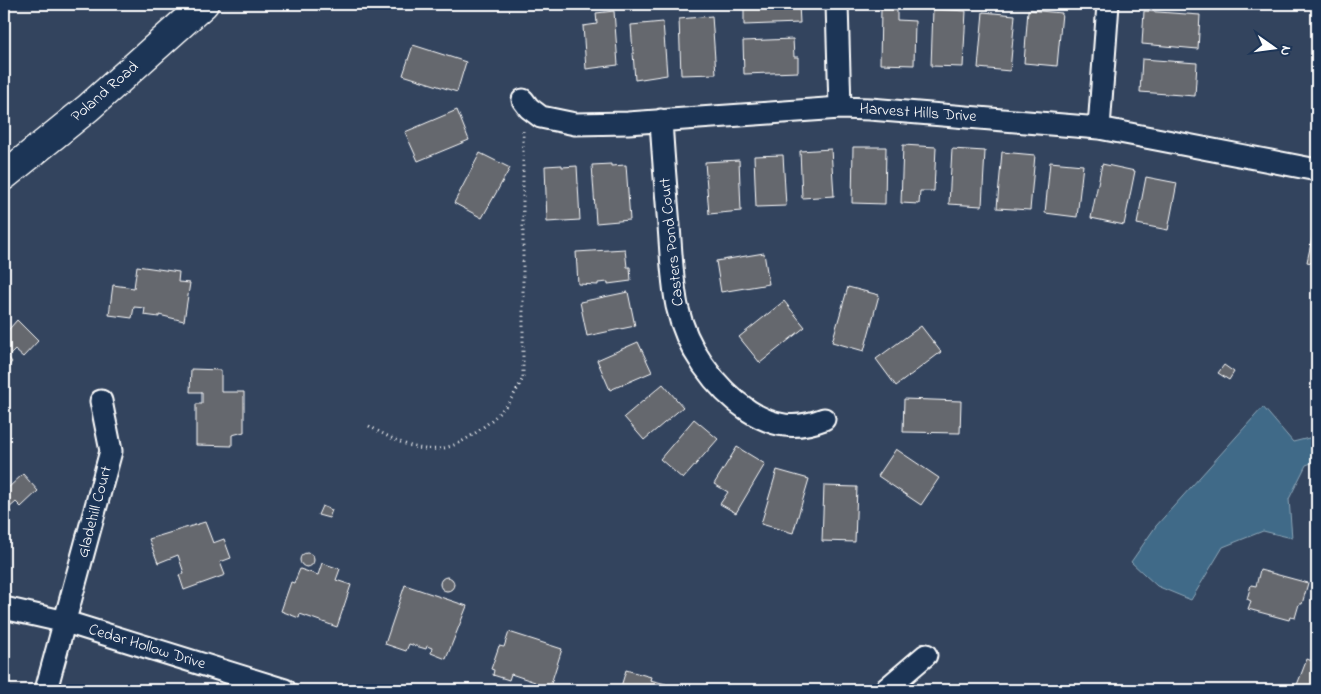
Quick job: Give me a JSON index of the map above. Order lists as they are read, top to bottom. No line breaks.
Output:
{"streets":{"street":["Poland Road","Harvest Hills Drive","Casters Pond Court","Gladehill Court","Cedar Hollow Drive"]},"crossings":[["Harvest Hills Drive","Casters Pond Court"],["Gladehill Court","Cedar Hollow Drive"]],"north":"right"}
